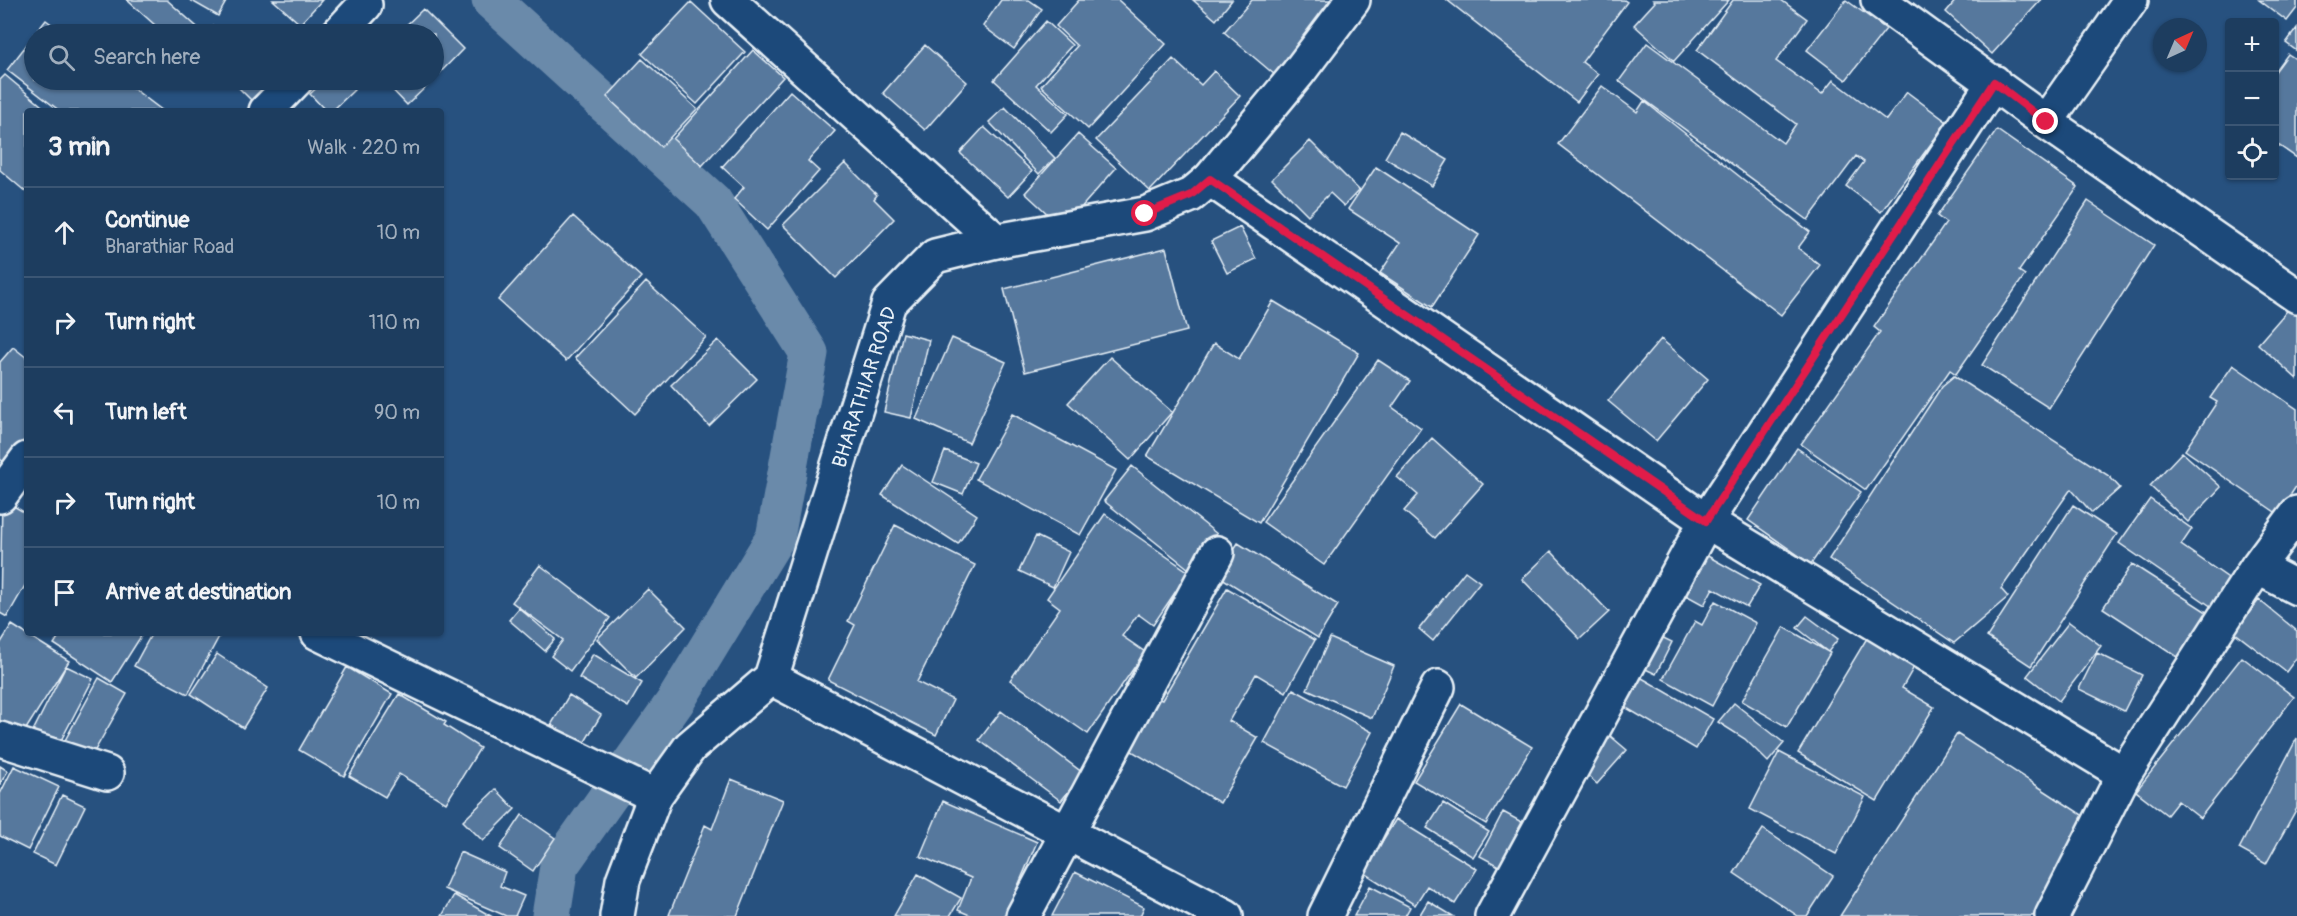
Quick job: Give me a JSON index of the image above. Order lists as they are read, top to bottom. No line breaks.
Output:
{"streets":{"street":["BHARATHIAR ROAD"]},"north":"top right","page":{"map_buttons":["+","−"],"search":"Search here","heading":["3 min","Walk · 220 m"],"list":[["Continue","Bharathiar Road","10 m"],["Turn right","110 m"],["Turn left","90 m"],["Turn right","10 m"],"Arrive at destination"]}}
